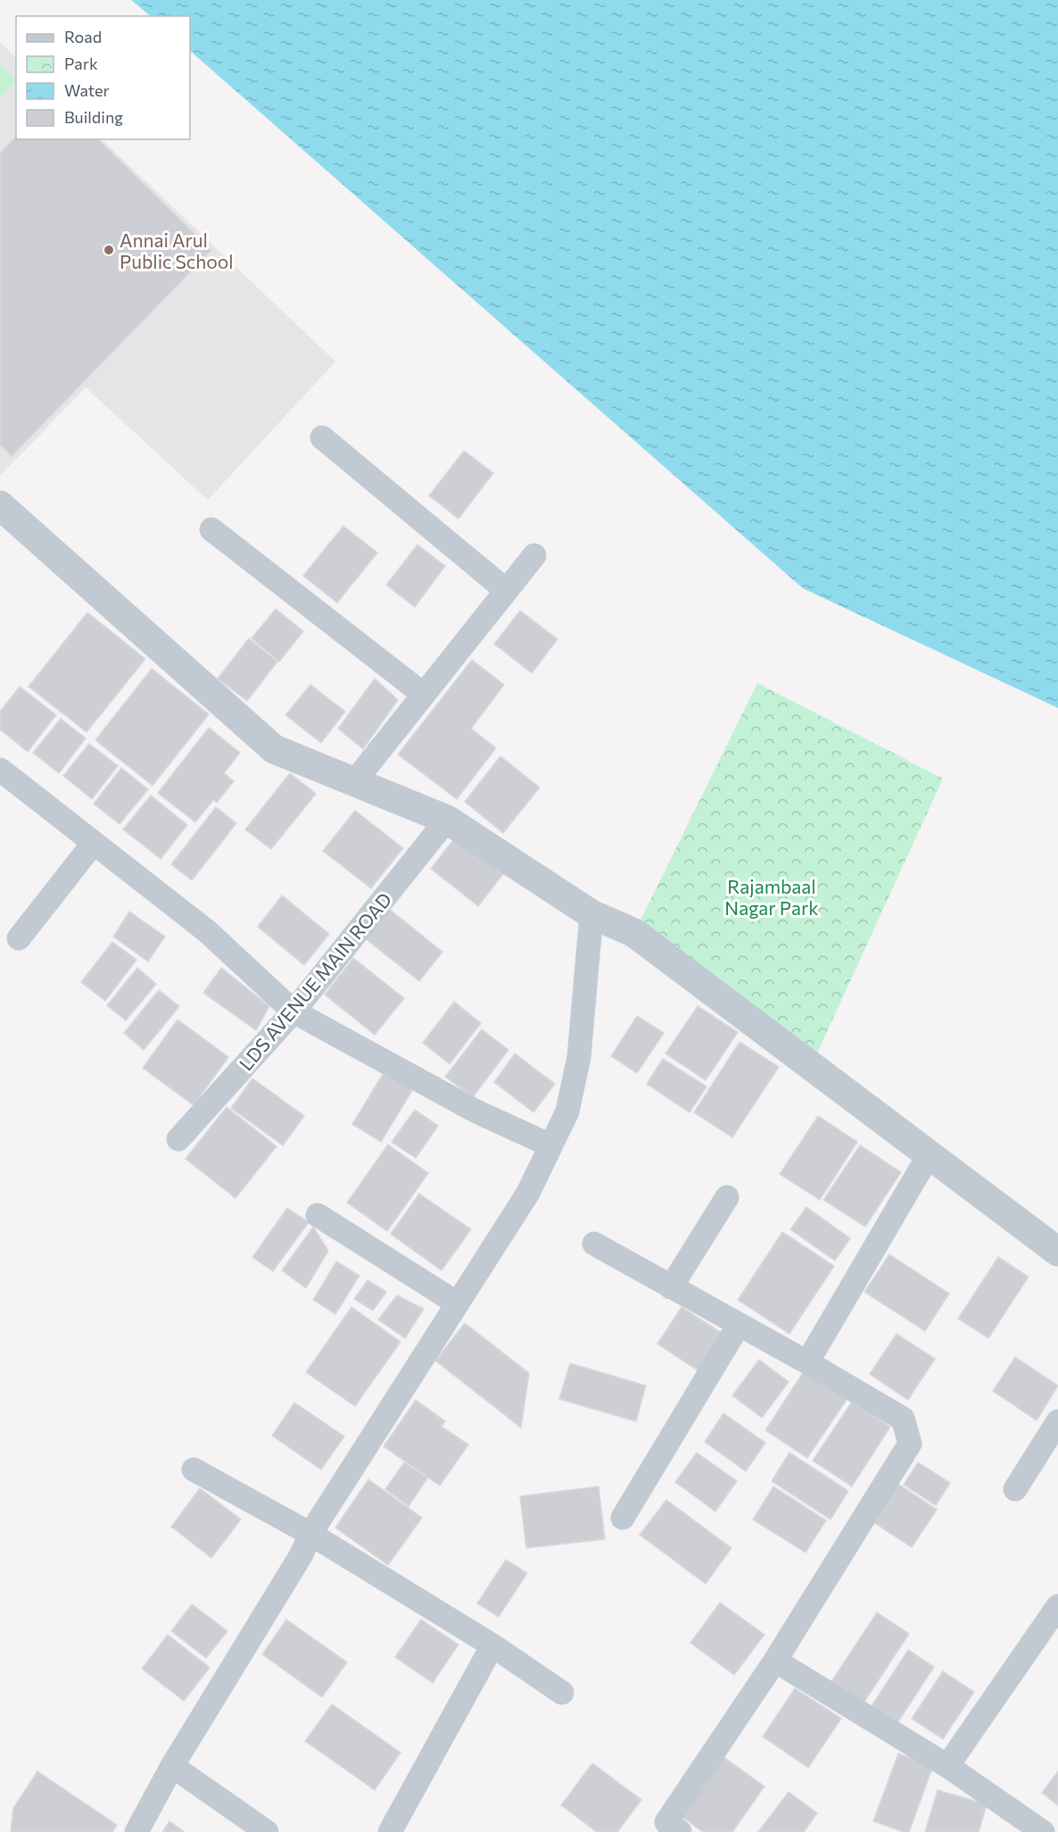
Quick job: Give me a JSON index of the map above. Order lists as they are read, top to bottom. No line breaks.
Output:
{"streets":{"street":["LDS AVENUE MAIN ROAD"]},"parks":["Rajambaal Nagar Park"],"places":["Annai Arul Public School"],"legend":["Road","Park","Water","Building"]}
